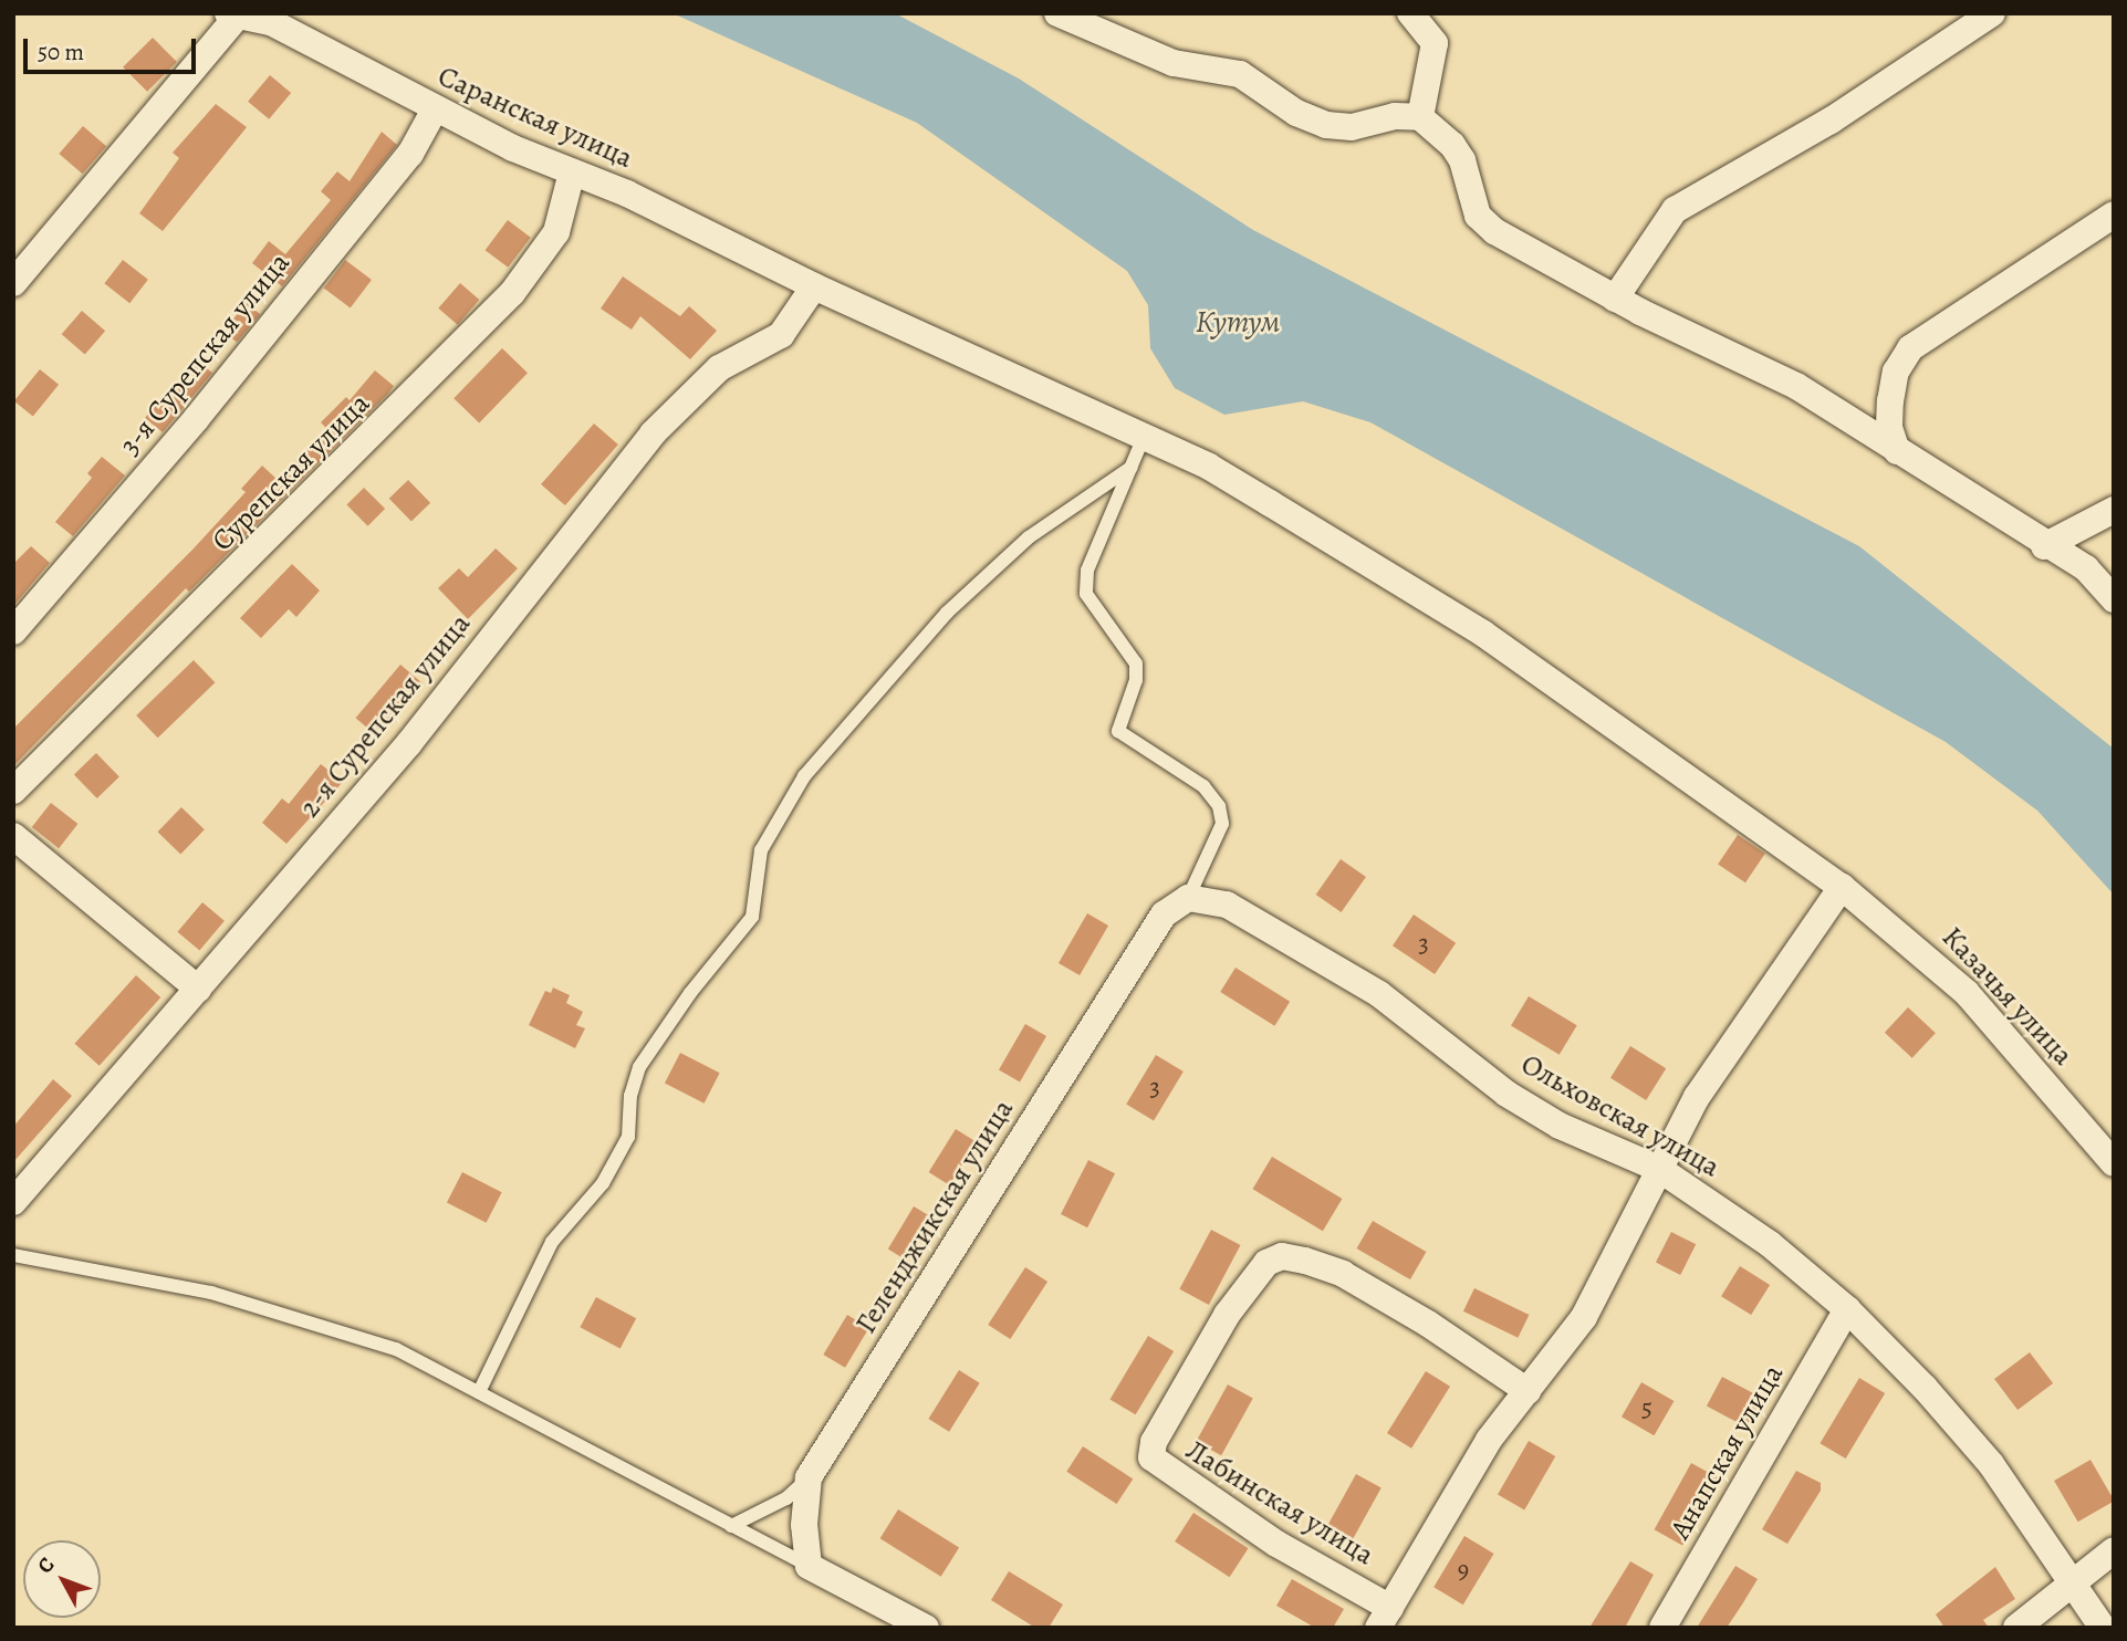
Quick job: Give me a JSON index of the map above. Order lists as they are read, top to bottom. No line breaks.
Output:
{"streets":{"street":["Саранская улица","3-я Сурепская улица","Сурепская улица","2-я Сурепская улица","Казачья улица","Ольховская улица","Геленджикская улица","Анапская улица","Лабинская улица"]},"crossings":[["Саранская улица","3-я Сурепская улица"],["Саранская улица","Сурепская улица"],["Саранская улица","2-я Сурепская улица"],["Саранская улица","Казачья улица"],["Ольховская улица","Геленджикская улица"],["Ольховская улица","Анапская улица"]],"water":["Кутум"],"house_numbers":["3","3","5","9"],"scale_bar":"50 m","north":"top left"}
